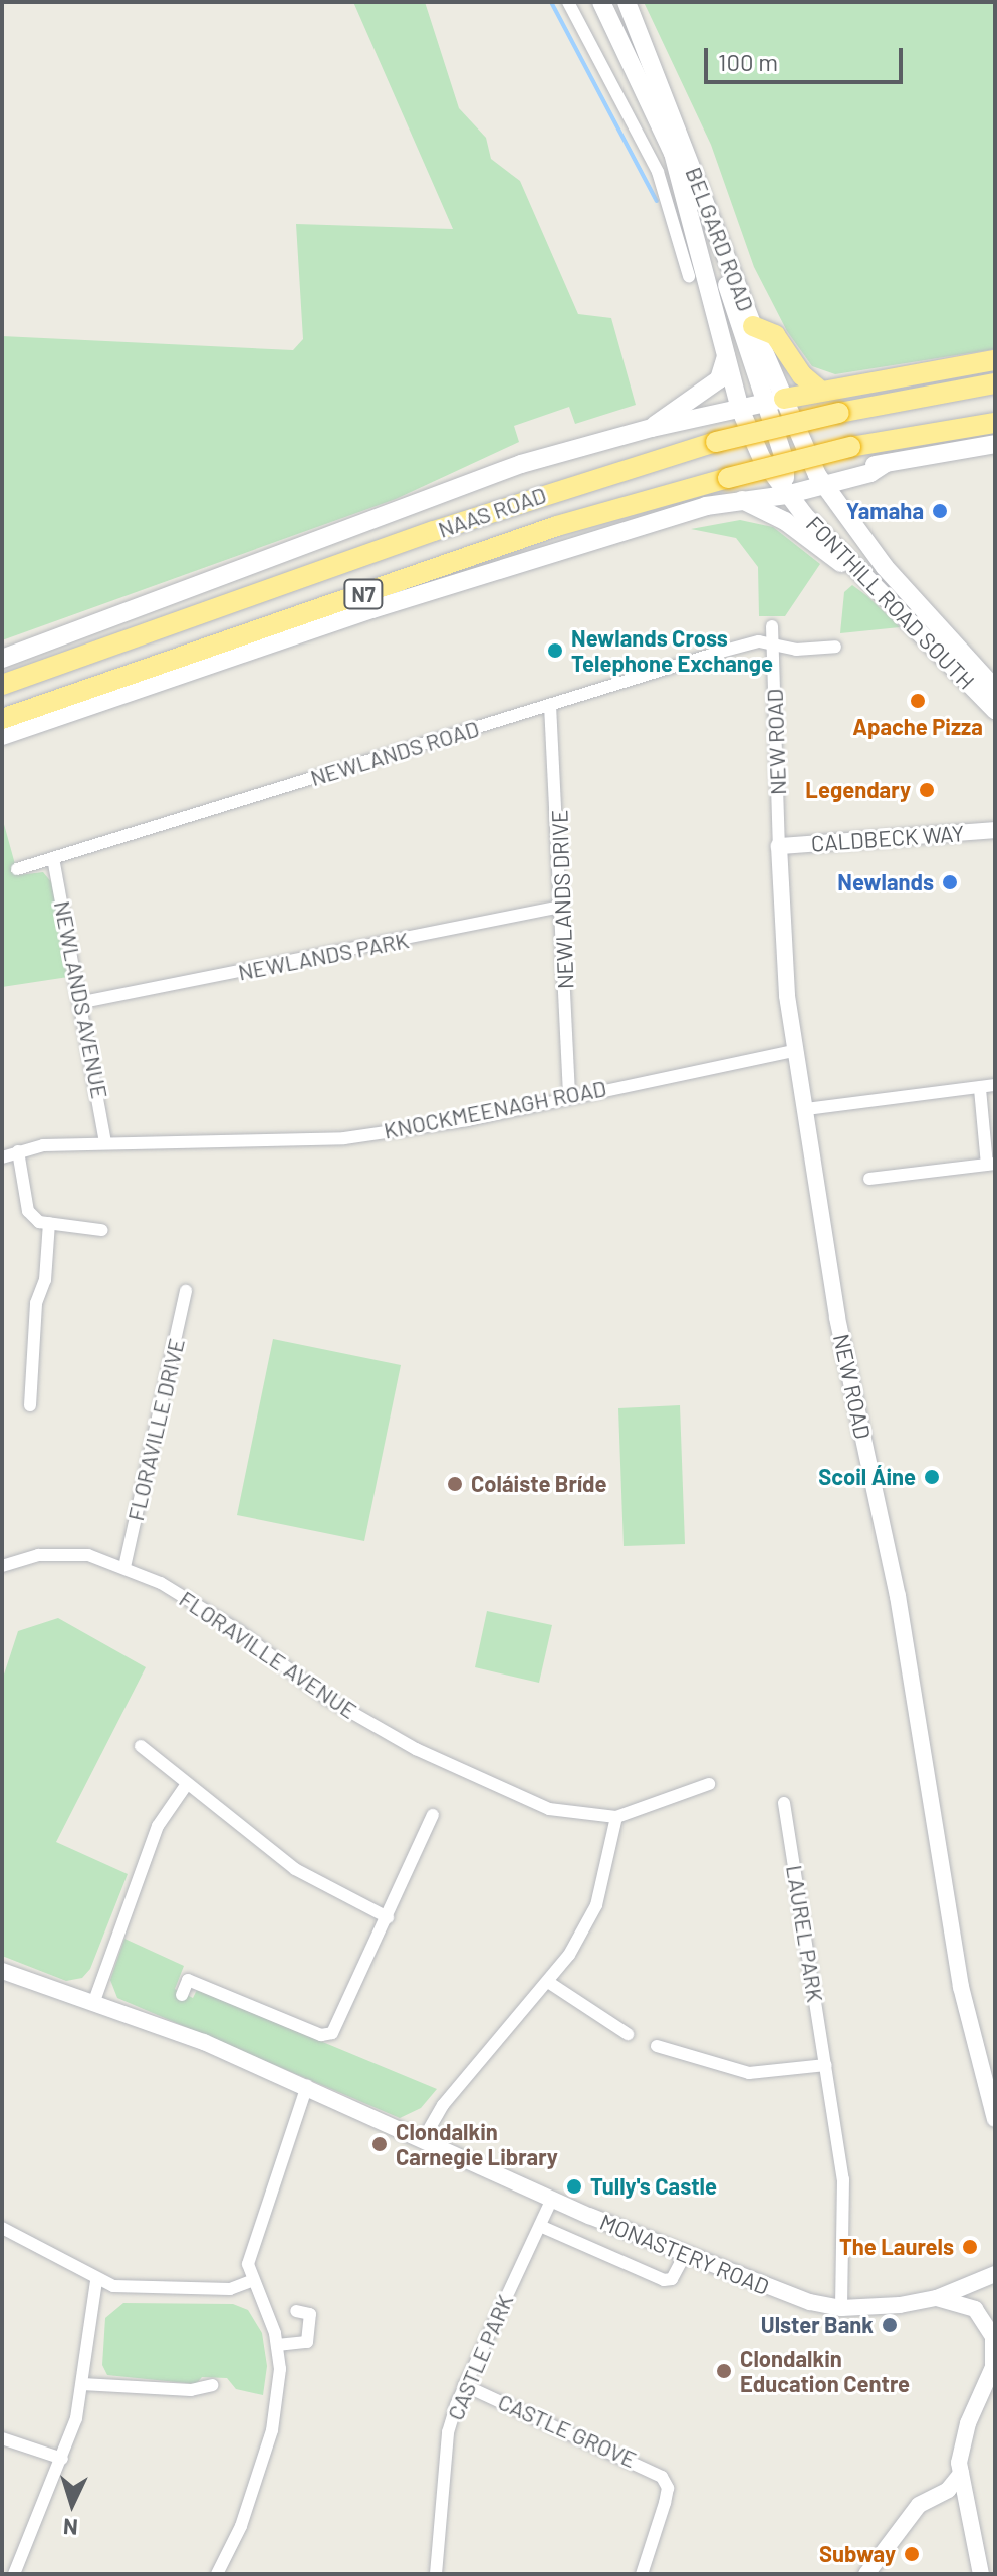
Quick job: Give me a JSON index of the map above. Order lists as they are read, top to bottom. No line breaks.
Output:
{"streets":{"highway":["NAAS ROAD","N7"],"main road":["BELGARD ROAD","FONTHILL ROAD SOUTH"],"street":["NEW ROAD","NEWLANDS ROAD","CALDBECK WAY","NEWLANDS DRIVE","NEWLANDS PARK","NEWLANDS AVENUE","KNOCKMEENAGH ROAD","FLORAVILLE DRIVE","FLORAVILLE AVENUE","LAUREL PARK","MONASTERY ROAD","CASTLE PARK","CASTLE GROVE"]},"crossings":[["BELGARD ROAD","FONTHILL ROAD SOUTH"],["NEW ROAD","NEWLANDS ROAD"],["NEW ROAD","CALDBECK WAY"],["NEW ROAD","KNOCKMEENAGH ROAD"],["NEWLANDS ROAD","NEWLANDS DRIVE"],["NEWLANDS ROAD","NEWLANDS AVENUE"],["NEWLANDS DRIVE","NEWLANDS PARK"],["NEWLANDS DRIVE","KNOCKMEENAGH ROAD"],["NEWLANDS PARK","NEWLANDS AVENUE"],["NEWLANDS AVENUE","KNOCKMEENAGH ROAD"],["FLORAVILLE DRIVE","FLORAVILLE AVENUE"],["LAUREL PARK","MONASTERY ROAD"],["MONASTERY ROAD","CASTLE PARK"],["CASTLE PARK","CASTLE GROVE"]],"places":["Yamaha","Newlands Cross Telephone Exchange","Apache Pizza","Legendary","Newlands","Scoil Áine","Coláiste Bríde","Clondalkin Carnegie Library","Tully's Castle","The Laurels","Ulster Bank","Clondalkin Education Centre","Subway"],"scale_bar":"100 m","north":"bottom"}
